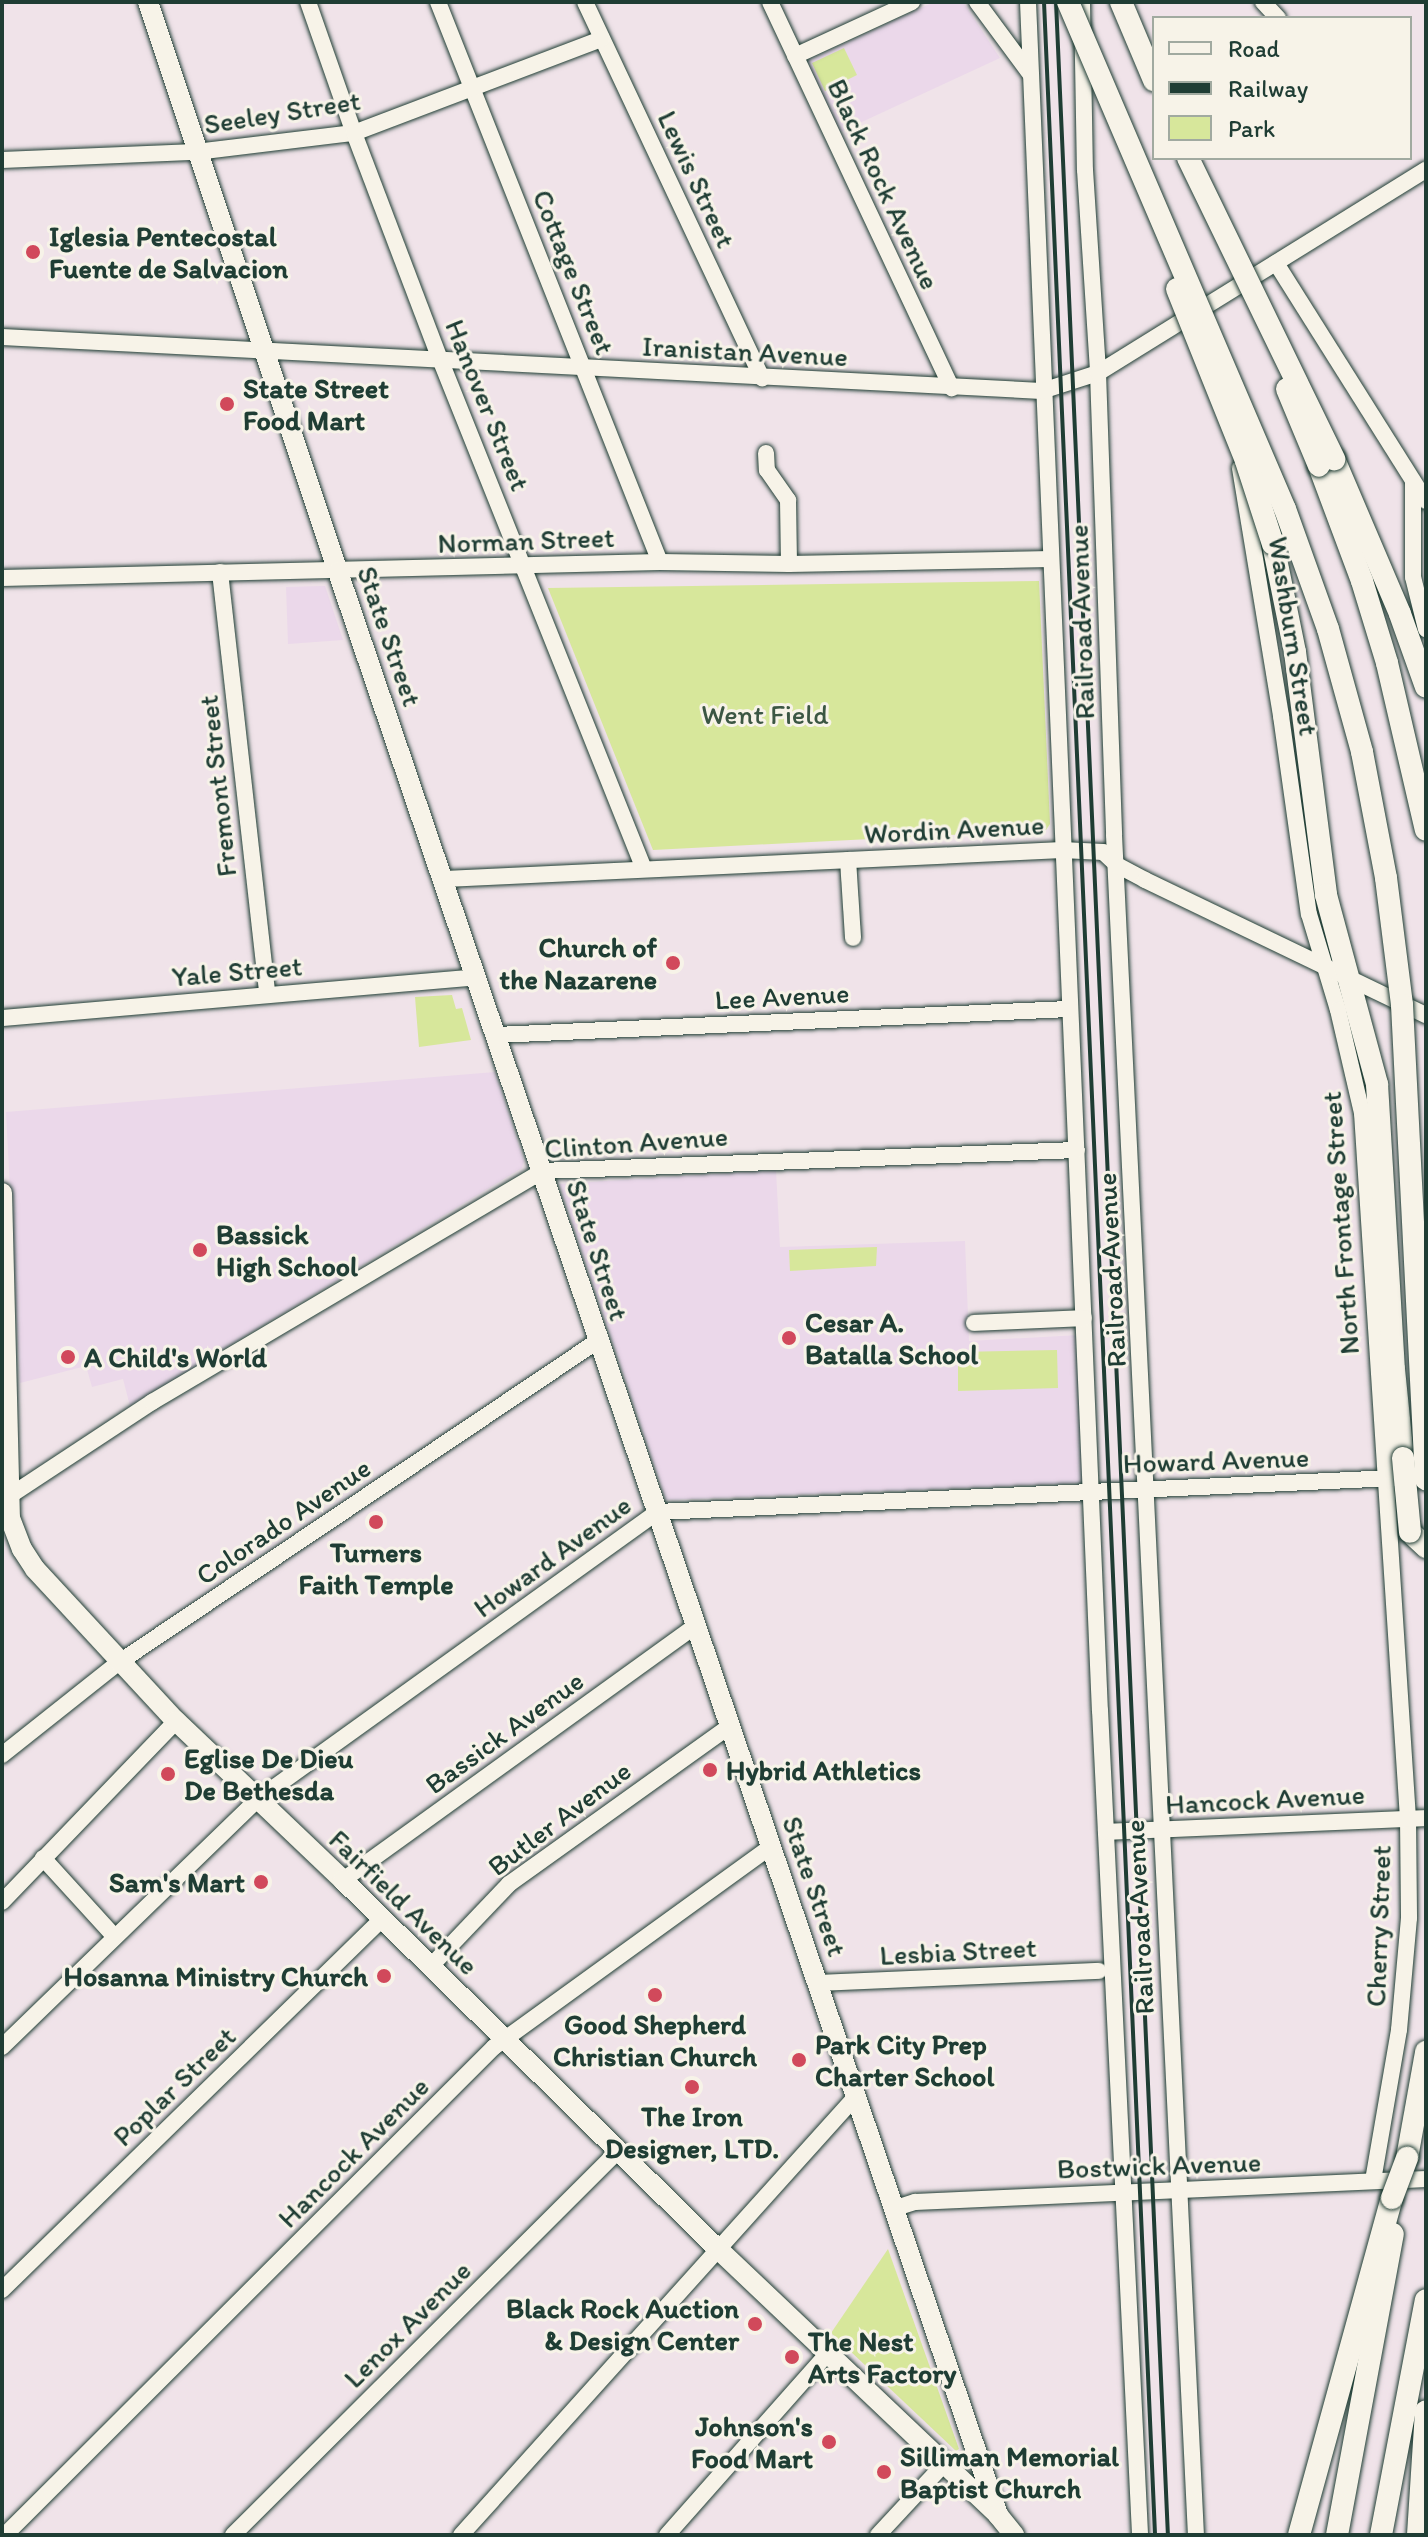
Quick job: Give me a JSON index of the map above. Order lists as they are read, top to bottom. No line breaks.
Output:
{"streets":{"main road":["State Street","Fairfield Avenue"],"street":["Seeley Street","Lewis Street","Black Rock Avenue","Cottage Street","Iranistan Avenue","Hanover Street","Norman Street","Railroad Avenue","Washburn Street","Fremont Street","Wordin Avenue","Yale Street","Lee Avenue","Clinton Avenue","North Frontage Street","Howard Avenue","Colorado Avenue","Bassick Avenue","Hancock Avenue","Butler Avenue","Cherry Street","Lesbia Street","Poplar Street","Bostwick Avenue","Lenox Avenue"]},"crossings":[["Seeley Street","Lewis Street"],["Seeley Street","Cottage Street"],["Seeley Street","Hanover Street"],["Seeley Street","State Street"],["Lewis Street","Iranistan Avenue"],["Black Rock Avenue","Iranistan Avenue"],["Cottage Street","Iranistan Avenue"],["Cottage Street","Norman Street"],["Iranistan Avenue","Hanover Street"],["Iranistan Avenue","Railroad Avenue"],["Iranistan Avenue","State Street"],["Iranistan Avenue","Washburn Street"],["Hanover Street","Norman Street"],["Hanover Street","Wordin Avenue"],["Norman Street","Railroad Avenue"],["Norman Street","State Street"],["Norman Street","Fremont Street"],["Railroad Avenue","Wordin Avenue"],["Railroad Avenue","Lee Avenue"],["Railroad Avenue","Clinton Avenue"],["Railroad Avenue","Howard Avenue"],["Railroad Avenue","Hancock Avenue"],["Railroad Avenue","Bostwick Avenue"],["State Street","Wordin Avenue"],["State Street","Yale Street"],["State Street","Lee Avenue"],["State Street","Clinton Avenue"],["State Street","Howard Avenue"],["State Street","Colorado Avenue"],["State Street","Bassick Avenue"],["State Street","Hancock Avenue"],["State Street","Butler Avenue"],["State Street","Fairfield Avenue"],["State Street","Lesbia Street"],["State Street","Bostwick Avenue"],["Washburn Street","Wordin Avenue"],["Washburn Street","North Frontage Street"],["Fremont Street","Yale Street"],["Wordin Avenue","North Frontage Street"],["Clinton Avenue","Fairfield Avenue"],["North Frontage Street","Howard Avenue"],["North Frontage Street","Cherry Street"],["Howard Avenue","Fairfield Avenue"],["Howard Avenue","Cherry Street"],["Colorado Avenue","Fairfield Avenue"],["Bassick Avenue","Fairfield Avenue"],["Hancock Avenue","Fairfield Avenue"],["Hancock Avenue","Cherry Street"],["Butler Avenue","Fairfield Avenue"],["Fairfield Avenue","Poplar Street"],["Fairfield Avenue","Lenox Avenue"],["Cherry Street","Bostwick Avenue"]],"parks":["Went Field"],"places":["Iglesia Pentecostal Fuente de Salvacion","State Street Food Mart","Church of the Nazarene","Bassick High School","Cesar A. Batalla School","A Child's World","Turners Faith Temple","Hybrid Athletics","Eglise De Dieu De Bethesda","Sam's Mart","Hosanna Ministry Church","Good Shepherd Christian Church","Park City Prep Charter School","The Iron Designer, LTD.","Black Rock Auction & Design Center","The Nest Arts Factory","Johnson's Food Mart","Silliman Memorial Baptist Church"],"legend":["Road","Railway","Park"]}
